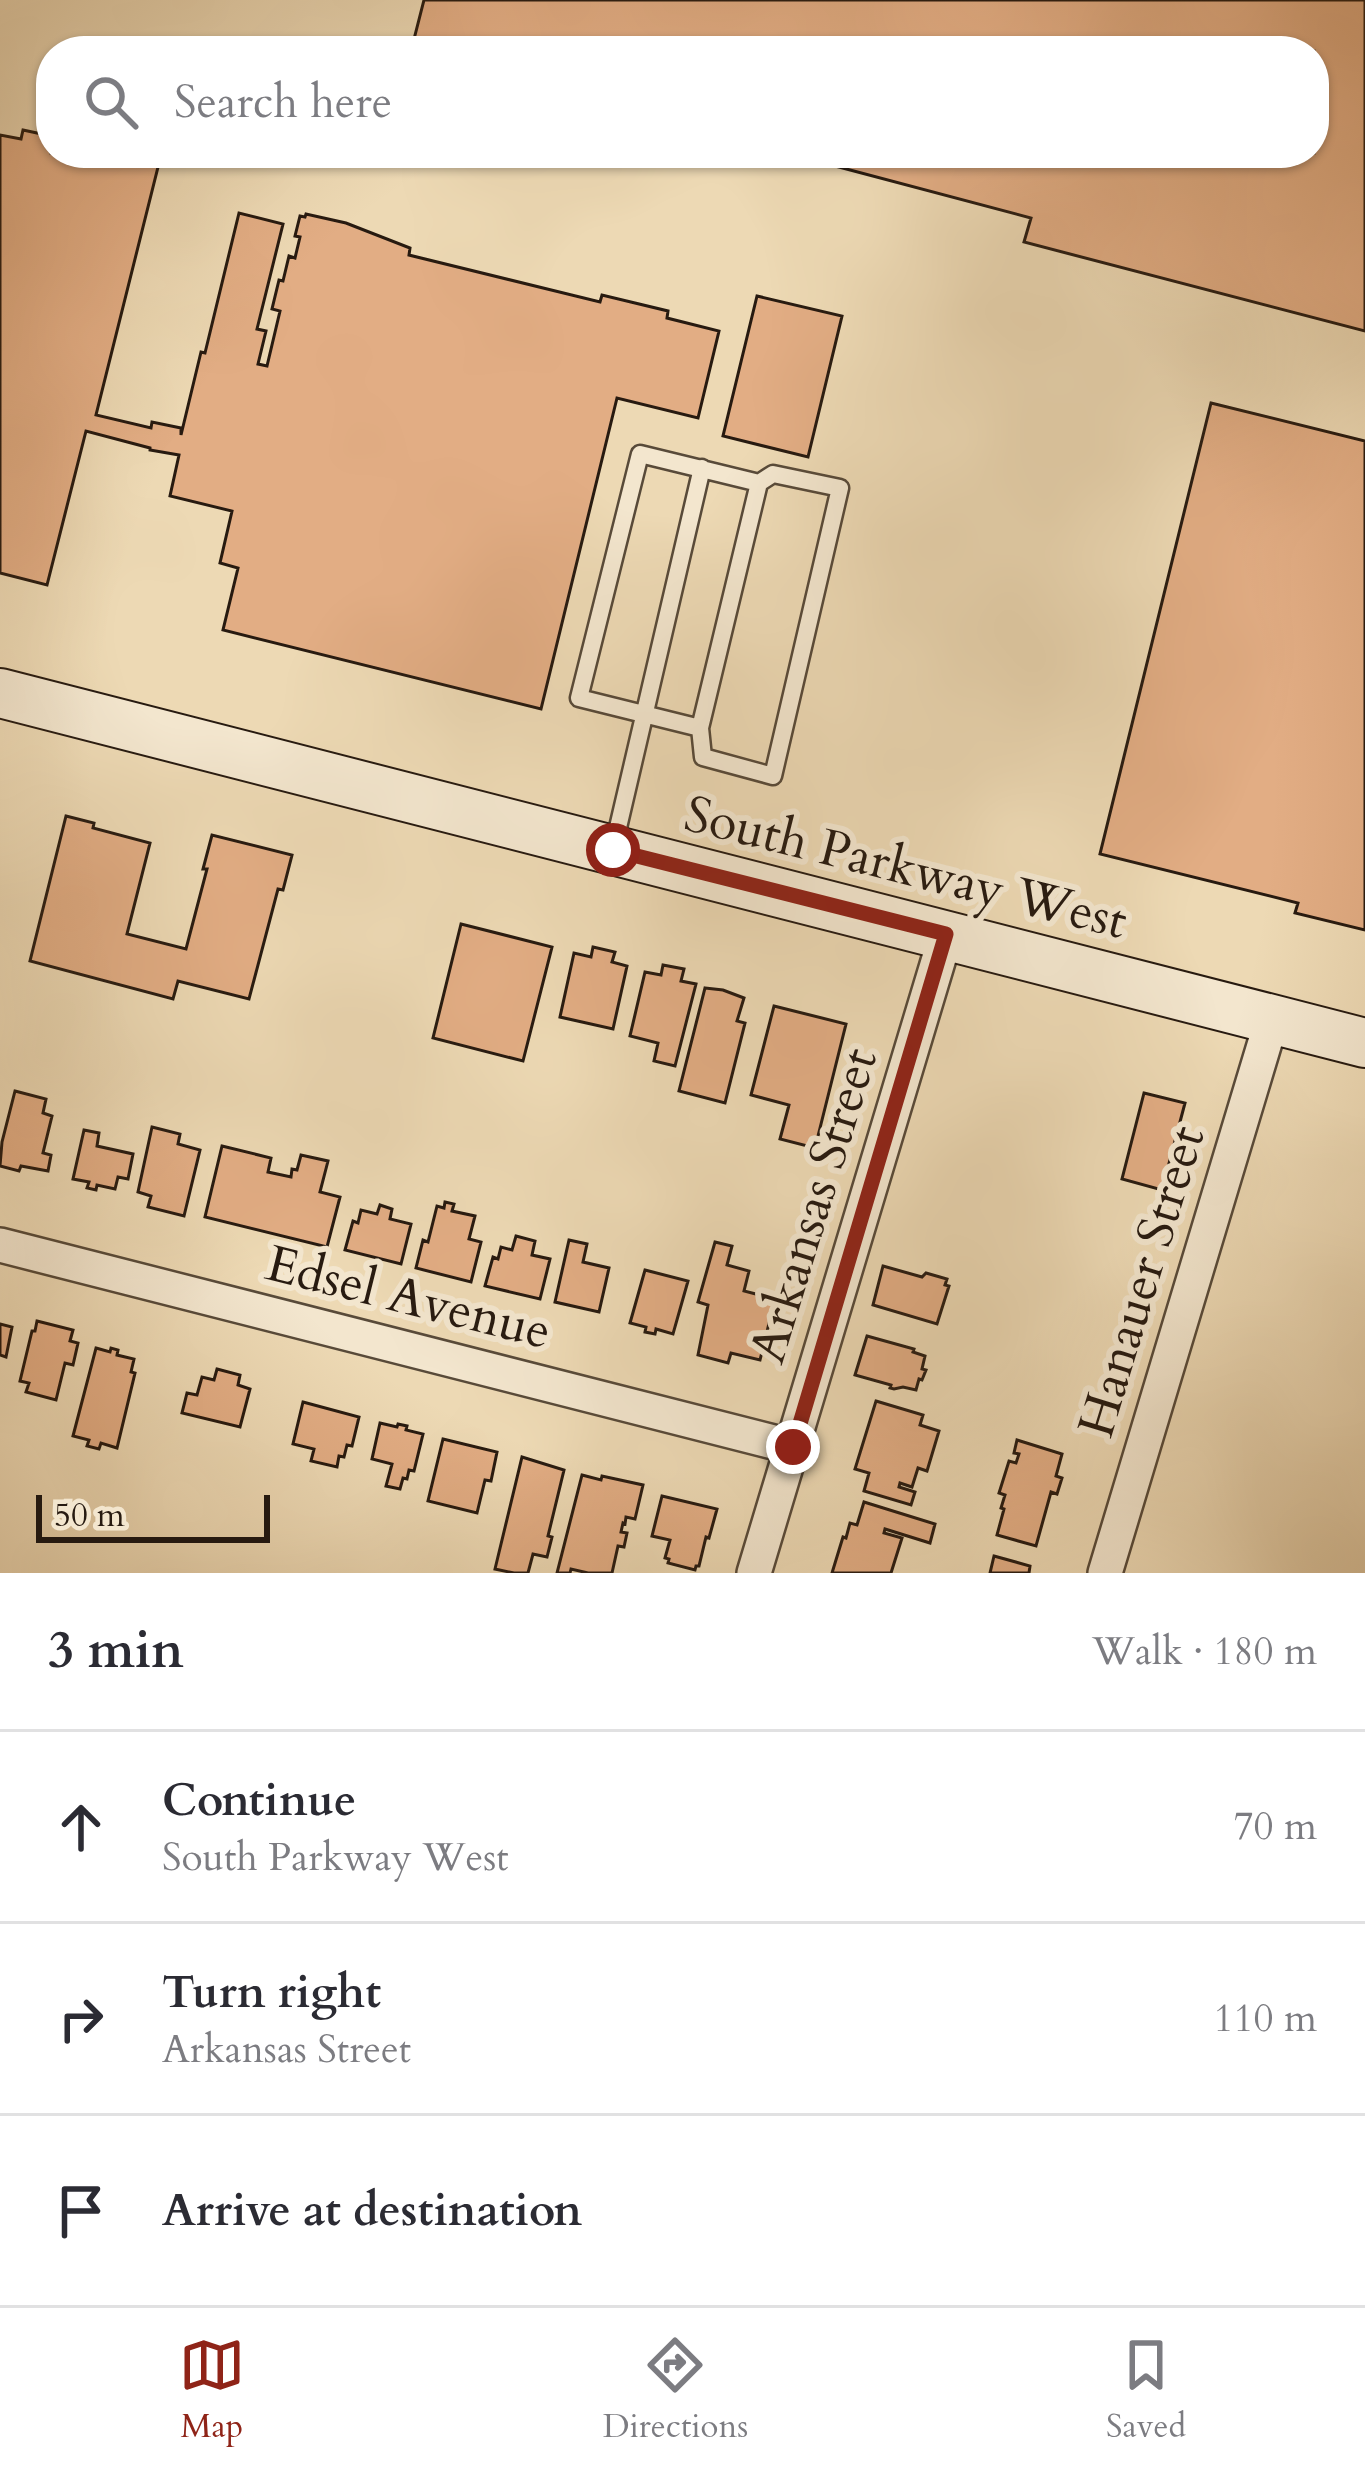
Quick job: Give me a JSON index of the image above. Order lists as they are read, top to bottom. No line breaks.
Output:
{"streets":{"main road":["South Parkway West"],"street":["Arkansas Street","Hanauer Street","Edsel Avenue"]},"crossings":[["South Parkway West","Arkansas Street"],["South Parkway West","Hanauer Street"],["Arkansas Street","Edsel Avenue"]],"scale_bar":"50 m","page":{"search":"Search here","scale":"50 m","heading":["3 min","Walk · 180 m"],"list":[["Continue","South Parkway West","70 m"],["Turn right","Arkansas Street","110 m"],"Arrive at destination"],"nav":["Map","Directions","Saved"]}}
